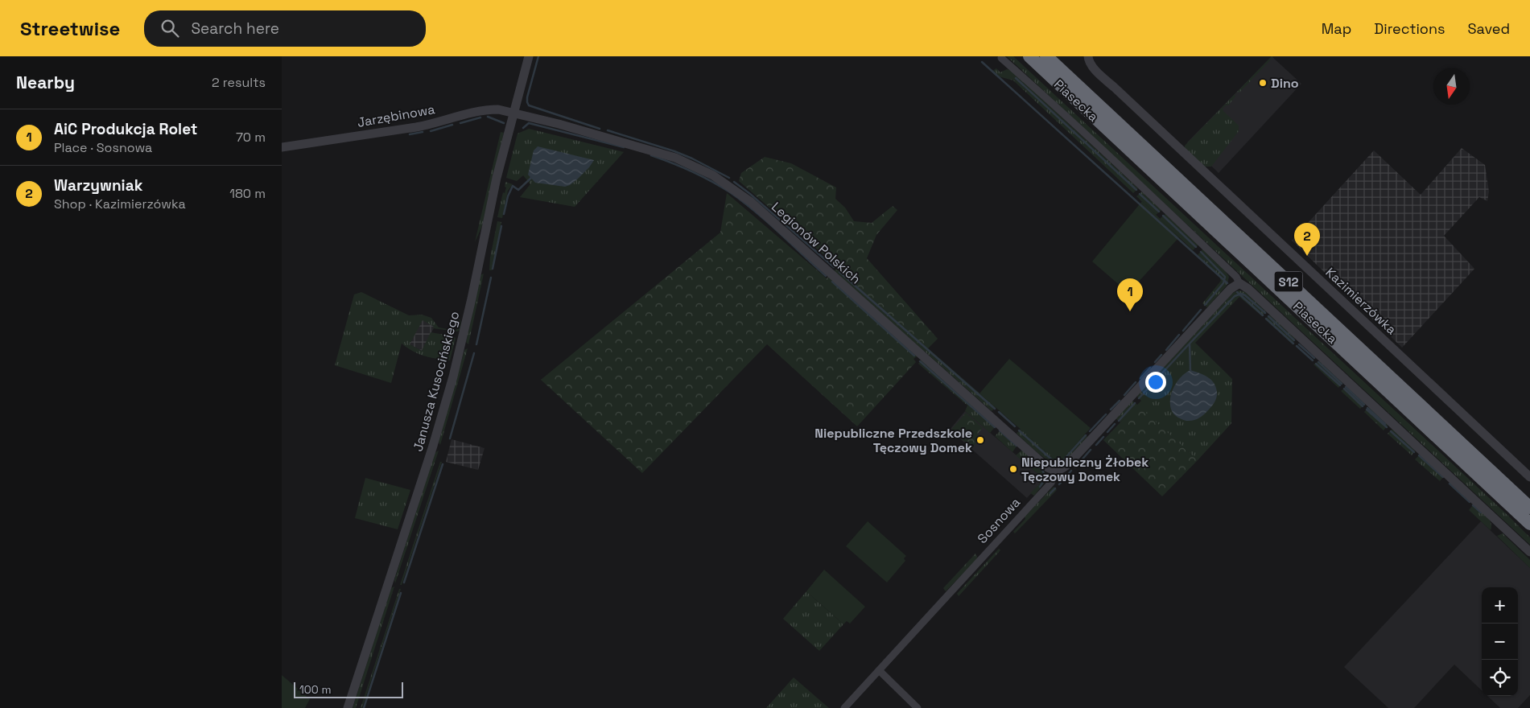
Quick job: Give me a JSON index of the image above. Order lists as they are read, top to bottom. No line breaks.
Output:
{"streets":{"highway":["Piasecka","S12"],"street":["Jarzębinowa","Legionów Polskich","Kazimierzówka","Janusza Kusocińskiego","Sosnowa"]},"crossings":[["Jarzębinowa","Legionów Polskich"],["Jarzębinowa","Janusza Kusocińskiego"],["Legionów Polskich","Janusza Kusocińskiego"],["Legionów Polskich","Sosnowa"]],"places":["Dino","Niepubliczne Przedszkole Tęczowy Domek","Niepubliczny Żłobek Tęczowy Domek"],"scale_bar":"100 m","north":"bottom","page":{"header":"Streetwise","search":"Search here","nav":["Map","Directions","Saved"],"heading":["Nearby","2 results"],"list":[{"mark":"1","name":"AiC Produkcja Rolet","note":"Place · Sosnowa","value":"70 m"},{"mark":"2","name":"Warzywniak","note":"Shop · Kazimierzówka","value":"180 m"}],"pins":["2","1"],"map_buttons":["+","−"],"scale":"100 m"}}
